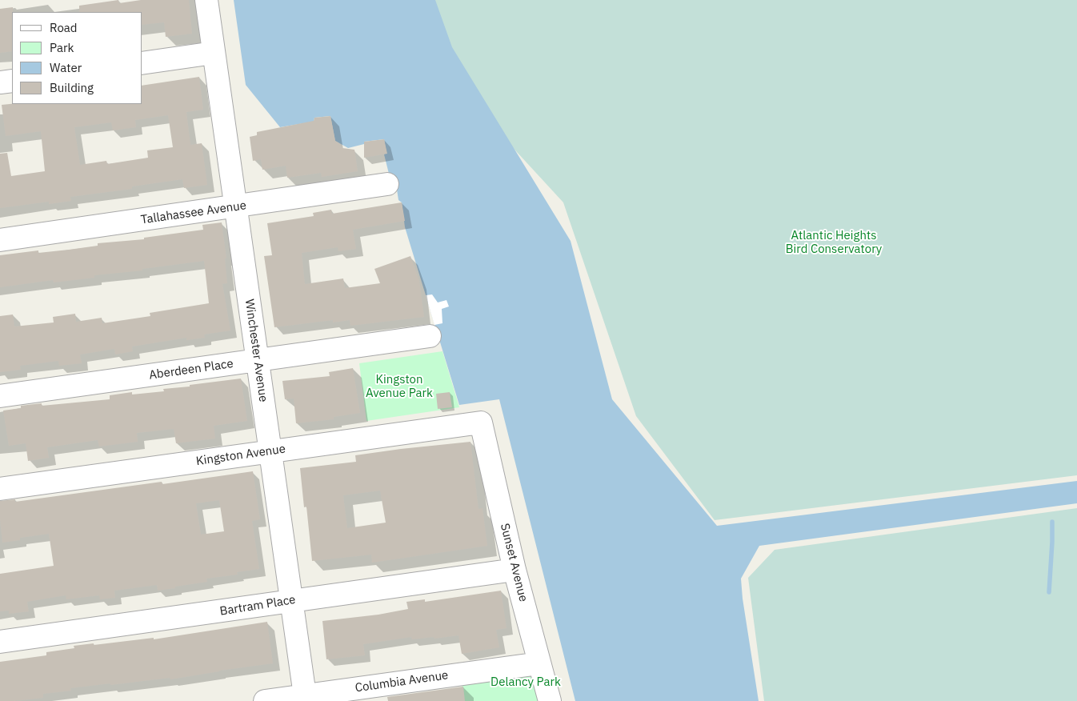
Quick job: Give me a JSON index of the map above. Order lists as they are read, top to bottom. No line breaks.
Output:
{"streets":{"street":["Tallahassee Avenue","Winchester Avenue","Aberdeen Place","Kingston Avenue","Sunset Avenue","Bartram Place","Columbia Avenue"]},"crossings":[["Tallahassee Avenue","Winchester Avenue"],["Winchester Avenue","Aberdeen Place"],["Winchester Avenue","Kingston Avenue"],["Winchester Avenue","Bartram Place"],["Winchester Avenue","Columbia Avenue"],["Kingston Avenue","Sunset Avenue"],["Sunset Avenue","Bartram Place"],["Sunset Avenue","Columbia Avenue"]],"parks":["Atlantic Heights Bird Conservatory","Kingston Avenue Park","Delancy Park"],"legend":["Road","Park","Water","Building"]}
